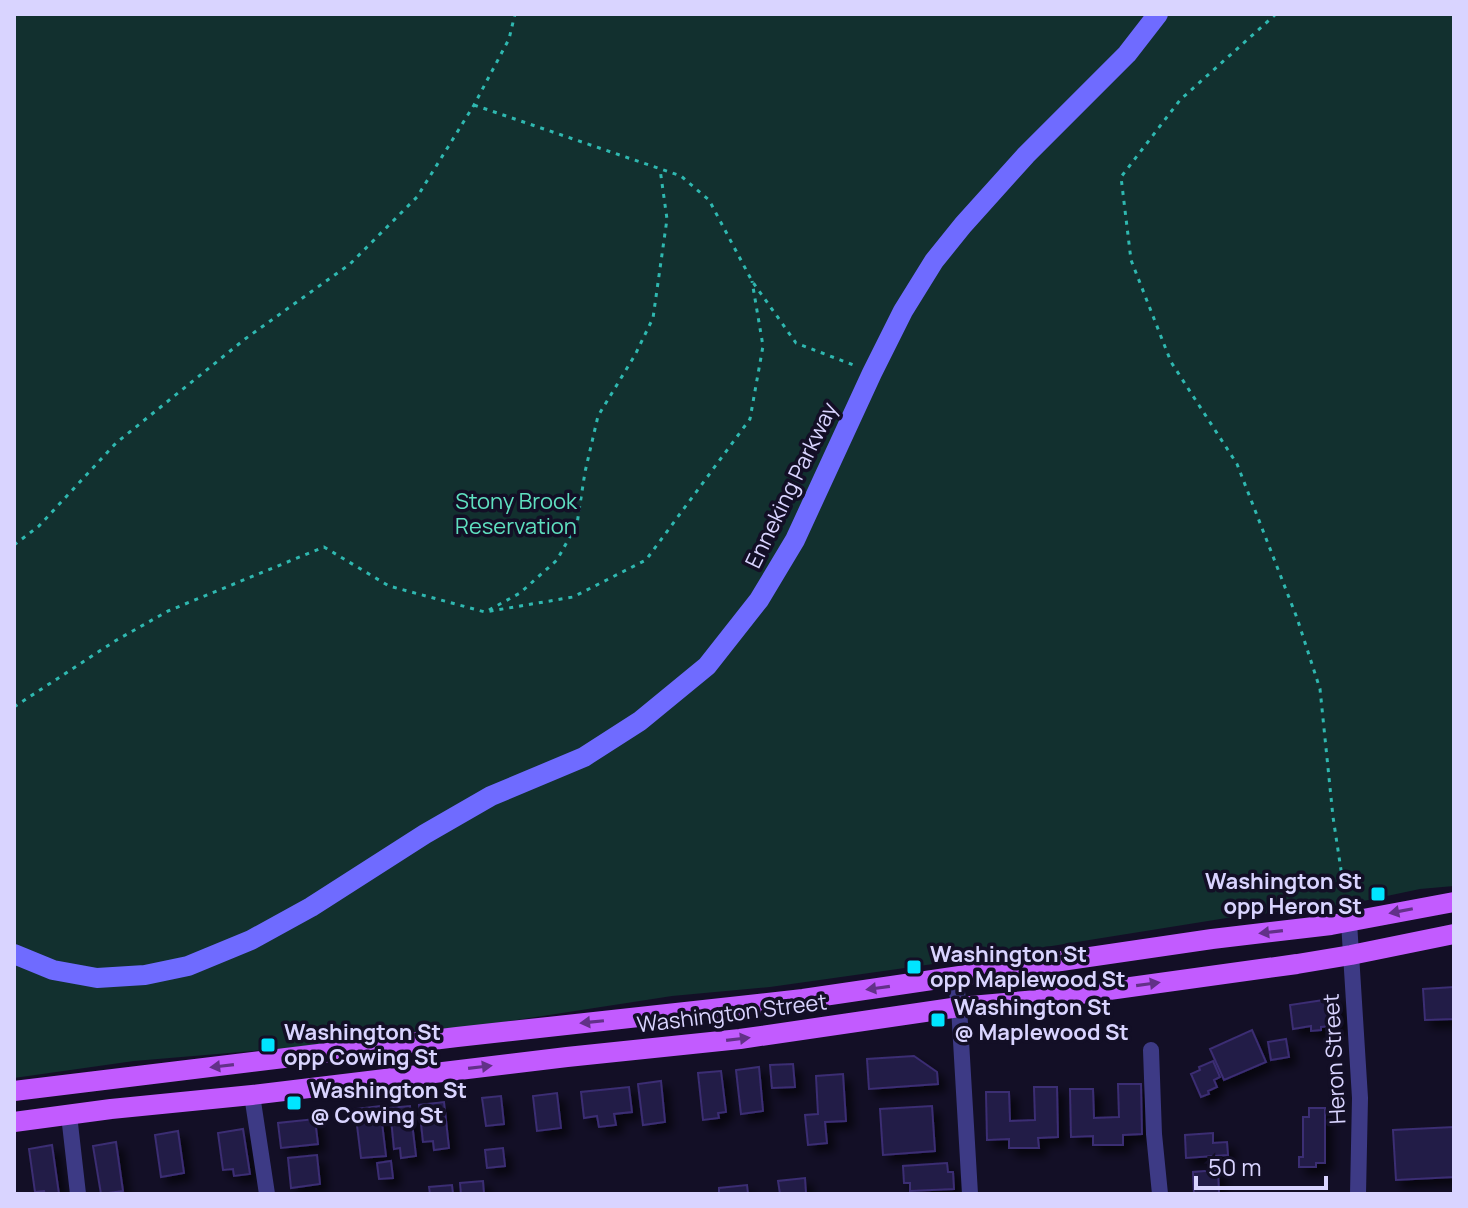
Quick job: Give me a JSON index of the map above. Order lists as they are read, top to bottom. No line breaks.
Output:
{"streets":{"main road":["Enneking Parkway","Washington Street"],"street":["Heron Street"]},"crossings":[["Washington Street","Heron Street"]],"parks":["Stony Brook Reservation"],"places":{"transit":["Washington St opp Heron St","Washington St opp Maplewood St","Washington St @ Maplewood St","Washington St opp Cowing St","Washington St @ Cowing St"]},"scale_bar":"50 m"}
